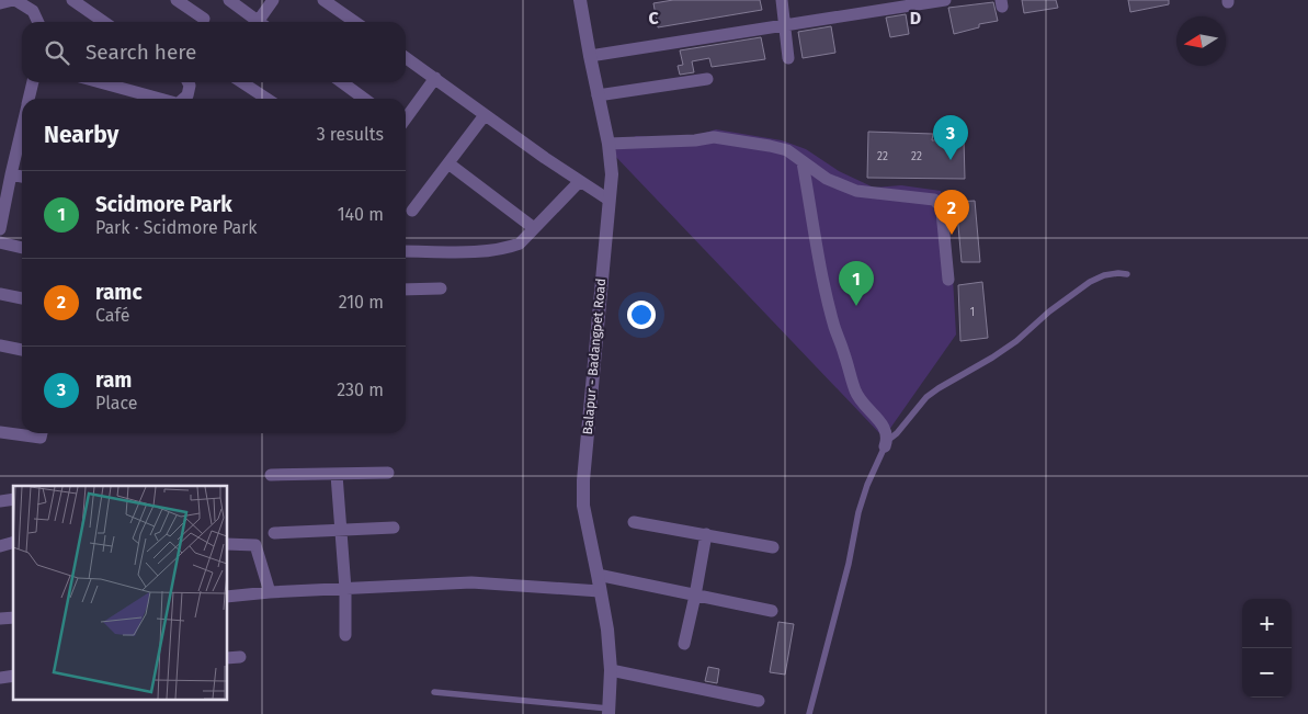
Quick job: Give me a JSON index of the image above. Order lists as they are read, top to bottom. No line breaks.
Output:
{"streets":{"street":["Balapur - Badangpet Road"]},"house_numbers":["22","22","1"],"north":"left","page":{"search":"Search here","heading":["Nearby","3 results"],"pins":["3","2","1"],"list":[{"mark":"1","name":"Scidmore Park","note":"Park · Scidmore Park","value":"140 m"},{"mark":"2","name":"ramc","note":"Café","value":"210 m"},{"mark":"3","name":"ram","note":"Place","value":"230 m"}],"map_buttons":["+","−"]},"grid":{"columns":["C","D"]}}
